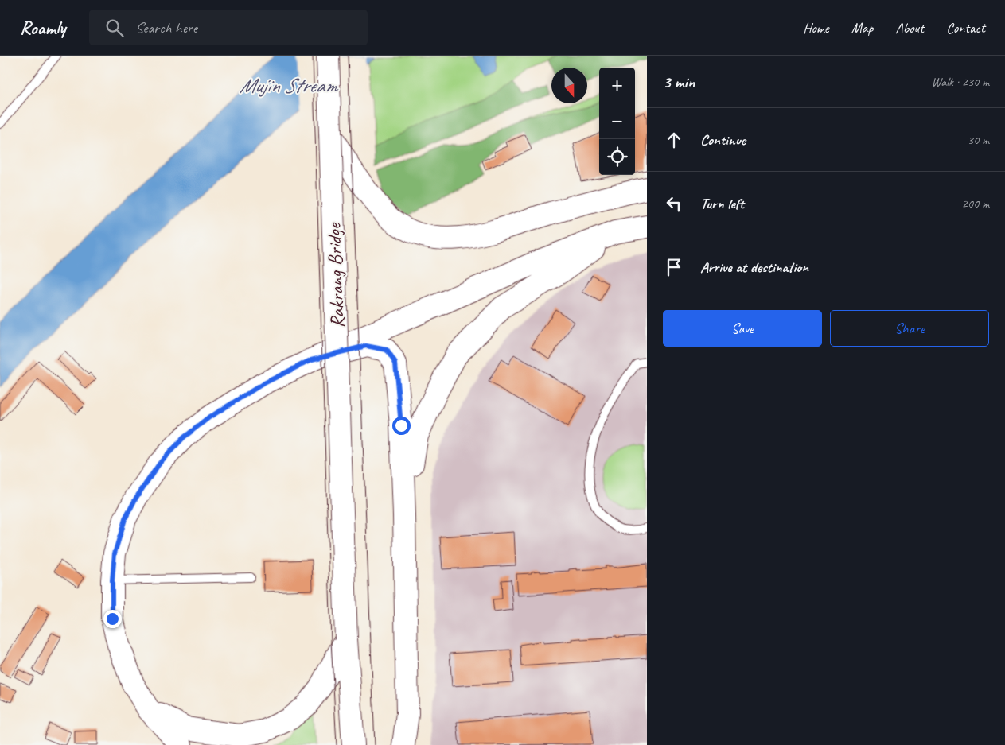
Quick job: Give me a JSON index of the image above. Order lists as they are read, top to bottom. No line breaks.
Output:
{"streets":{"main road":["Rakrang Bridge"]},"water":["Mujin Stream"],"north":"bottom","page":{"header":"Roamly","search":"Search here","nav":["Home","Map","About","Contact"],"heading":["3 min","Walk · 230 m"],"map_buttons":["+","−"],"list":[["Continue","30 m"],["Turn left","200 m"],"Arrive at destination"],"buttons":["Save","Share"]}}
